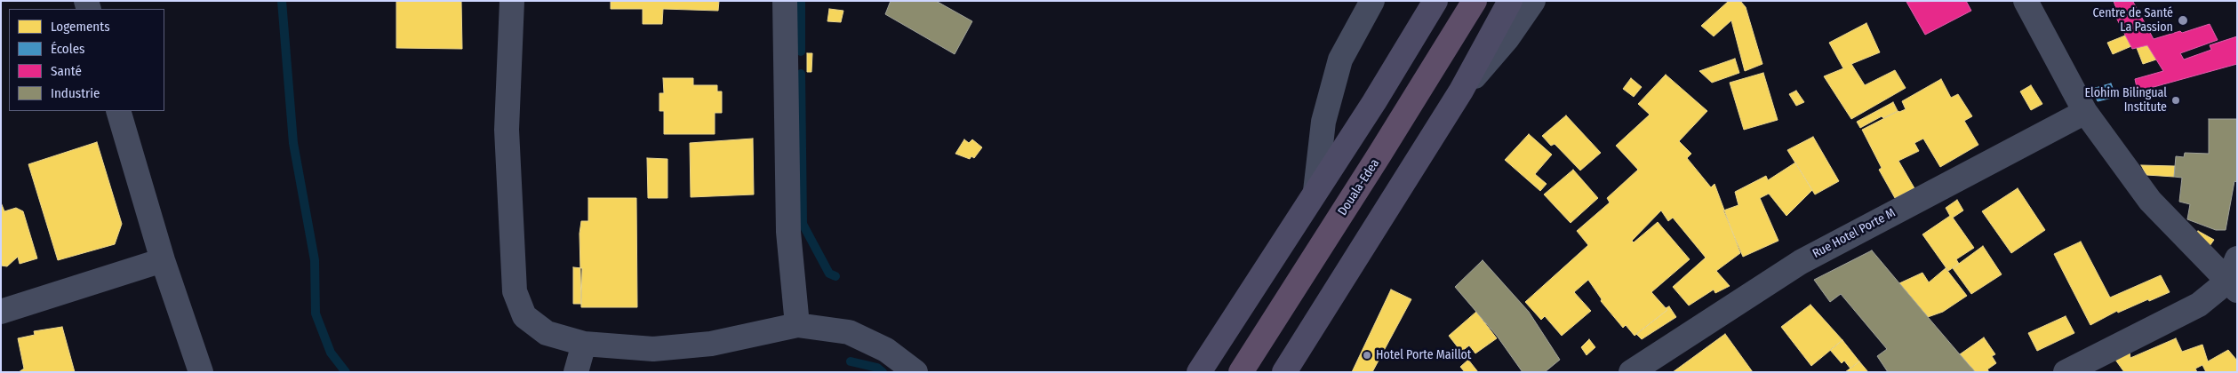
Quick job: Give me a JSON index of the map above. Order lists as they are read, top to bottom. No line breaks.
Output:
{"streets":{"highway":["Douala-Edea"],"street":["Rue Hotel Porte M"]},"places":["Centre de Santé La Passion","Elohim Bilingual Institute","Hotel Porte Maillot"],"legend":["Logements","Écoles","Santé","Industrie"]}
